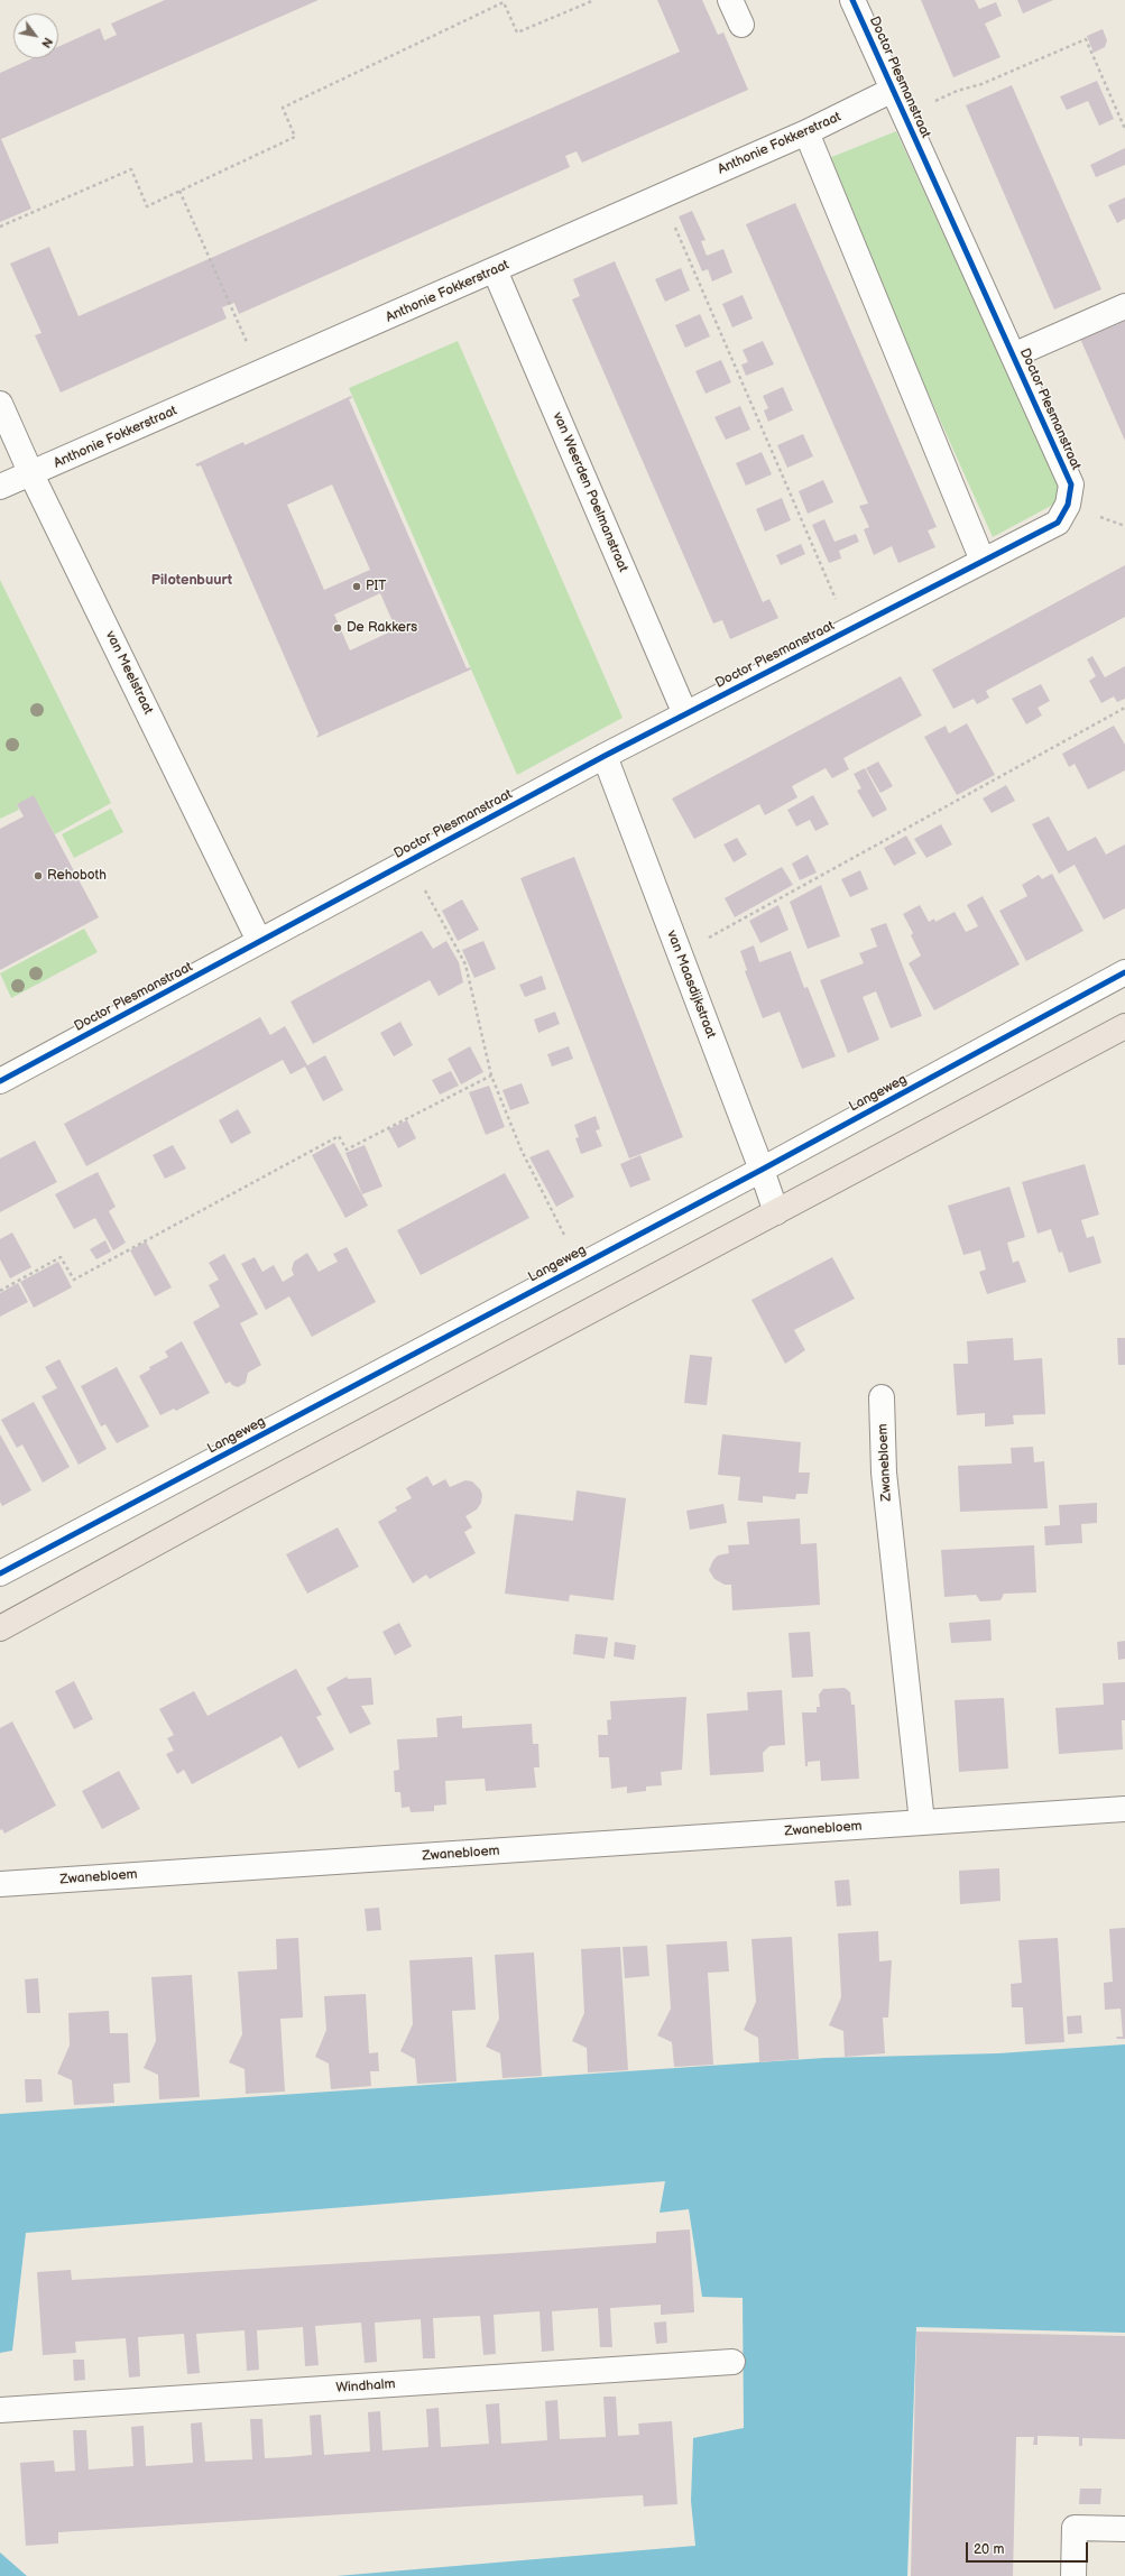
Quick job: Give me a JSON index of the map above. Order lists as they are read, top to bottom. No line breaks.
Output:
{"streets":{"street":["Doctor Plesmanstraat","Anthonie Fokkerstraat","van Weerden Poelmanstraat","van Meelstraat","van Maasdijkstraat","Langeweg","Zwanebloem","Windhalm"]},"crossings":[["Doctor Plesmanstraat","Anthonie Fokkerstraat"],["Doctor Plesmanstraat","van Weerden Poelmanstraat"],["Doctor Plesmanstraat","van Meelstraat"],["Doctor Plesmanstraat","van Maasdijkstraat"],["Anthonie Fokkerstraat","van Weerden Poelmanstraat"],["Anthonie Fokkerstraat","van Meelstraat"],["van Maasdijkstraat","Langeweg"]],"districts":["Pilotenbuurt"],"places":["PIT","De Rakkers","Rehoboth"],"scale_bar":"20 m","north":"bottom right"}
